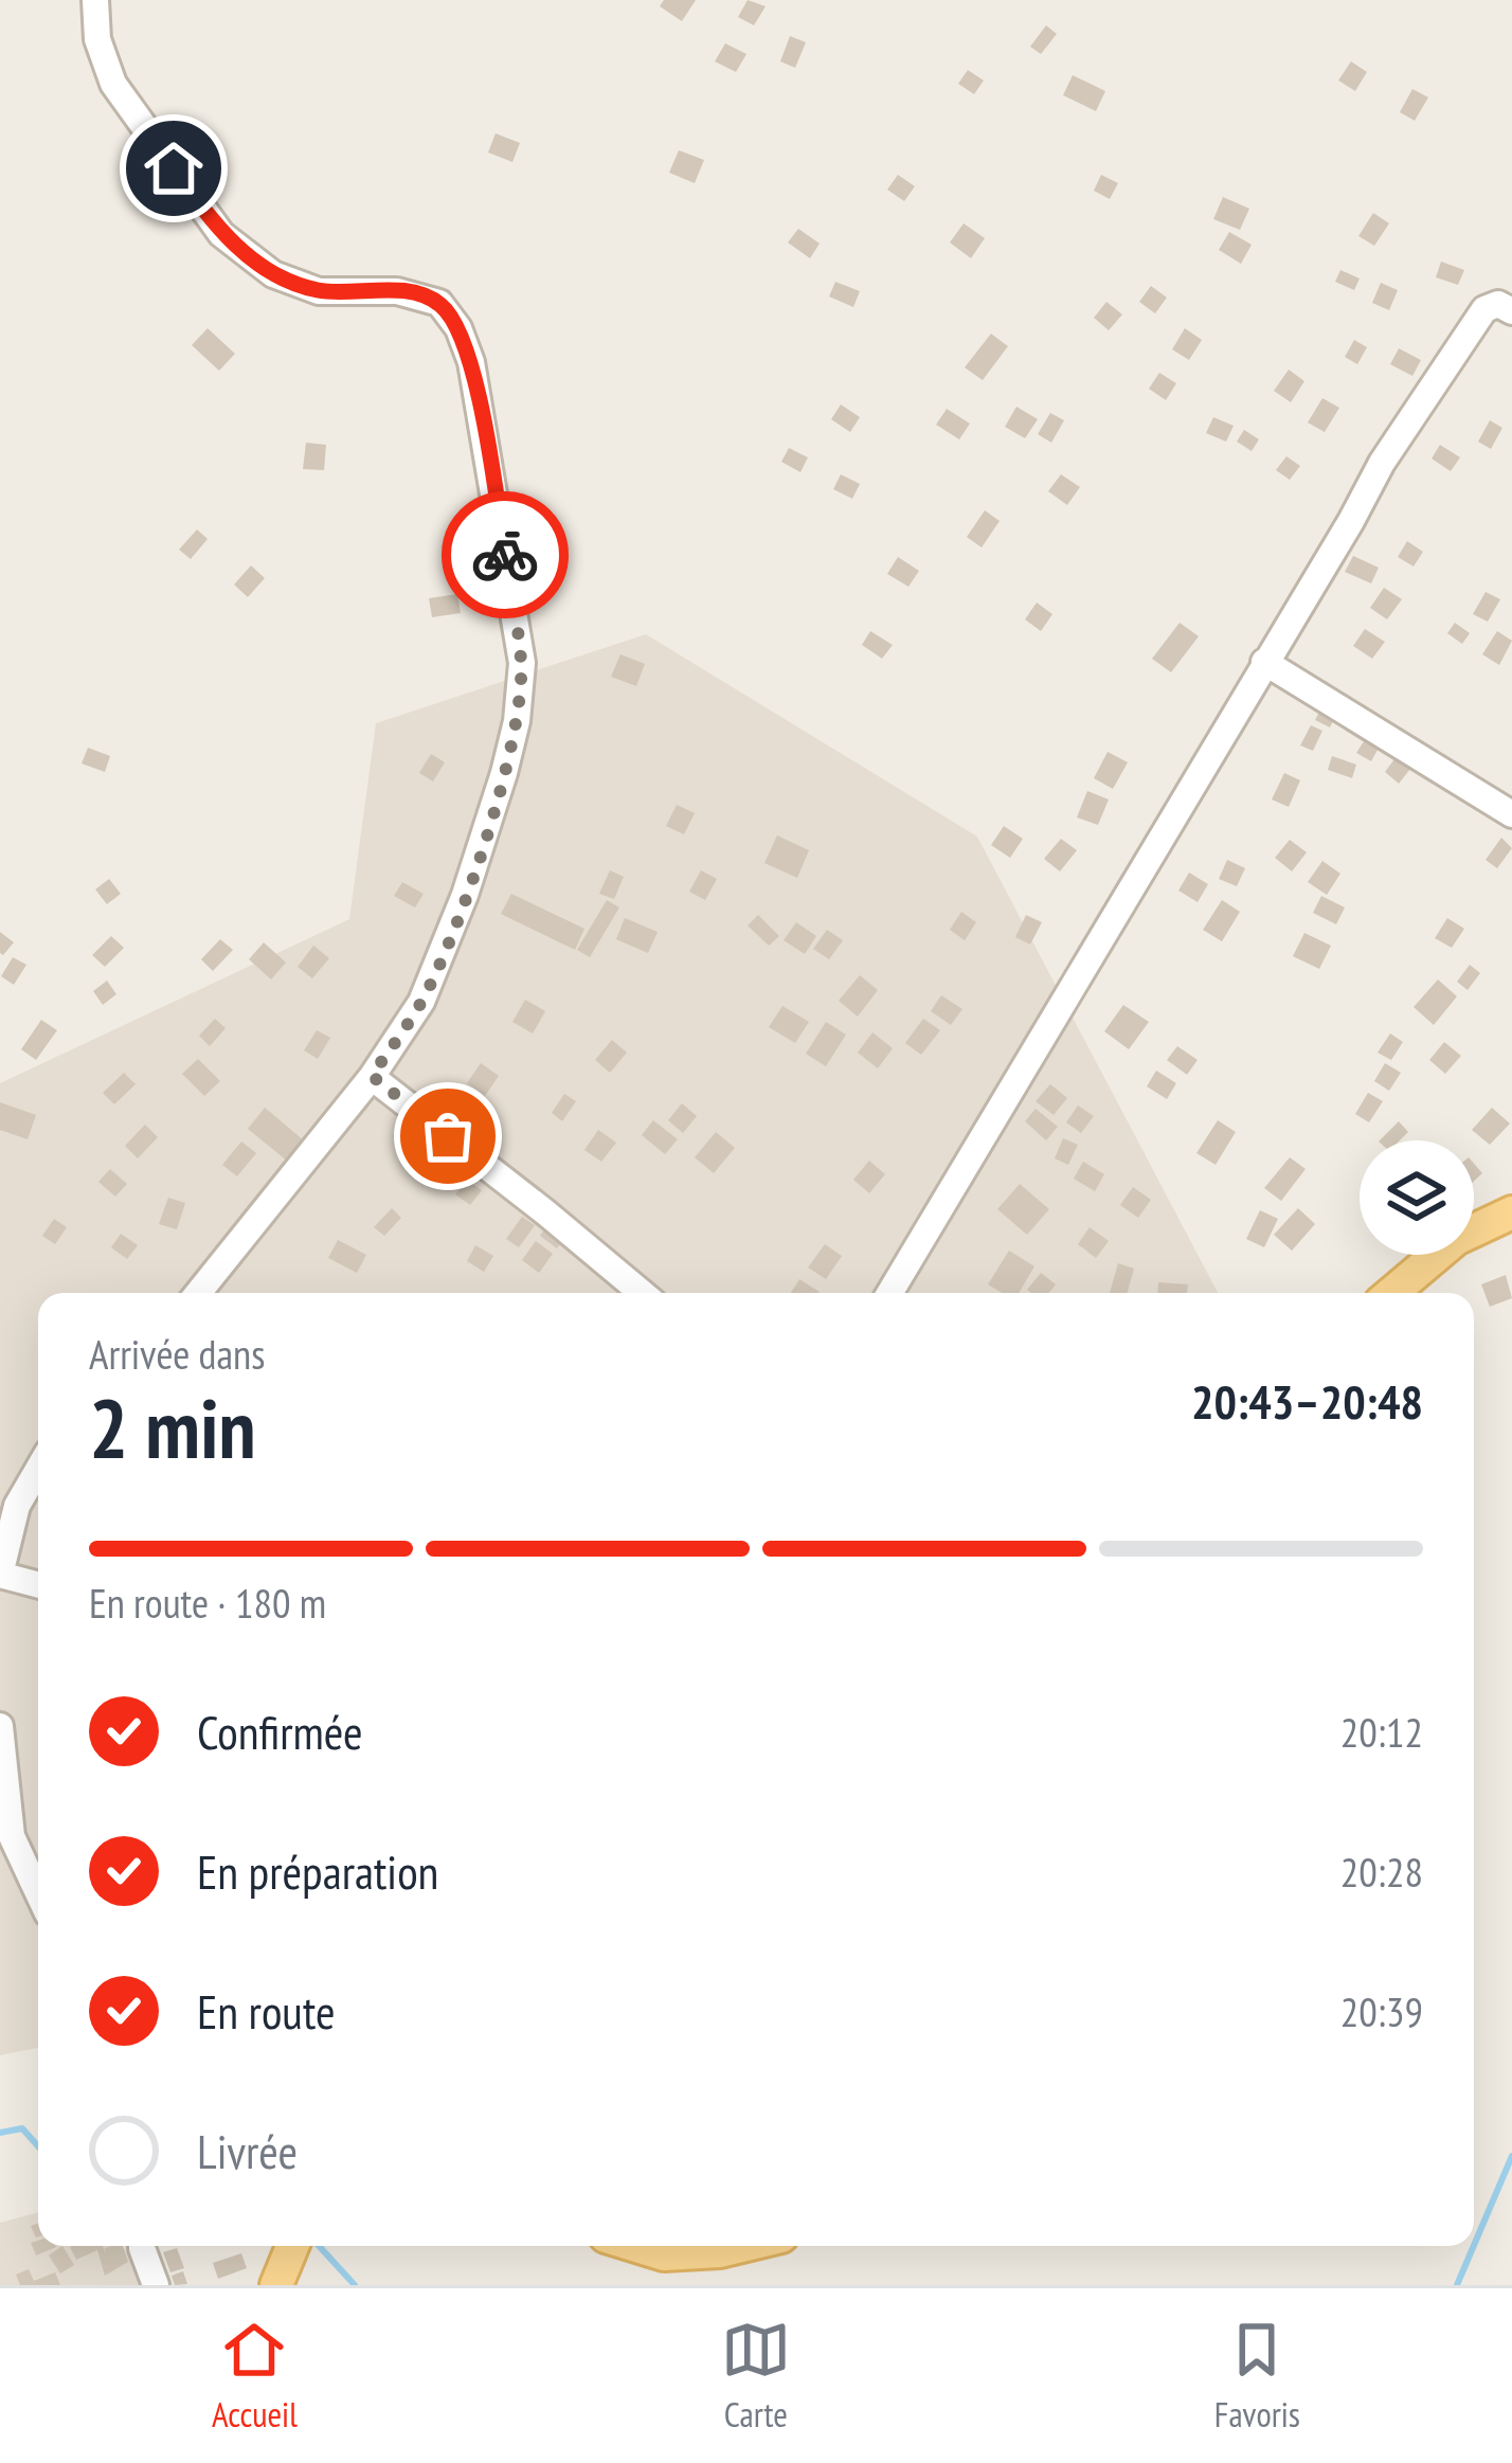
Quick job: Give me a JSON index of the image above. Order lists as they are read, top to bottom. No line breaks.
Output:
{"page":{"heading":["2 min","Arrivée dans","20:43–20:48"],"bar":"En route · 180 m","list":[["Confirmée","20:12"],["En préparation","20:28"],["En route","20:39"],"Livrée"],"tabs":["Accueil","Carte","Favoris"]}}
